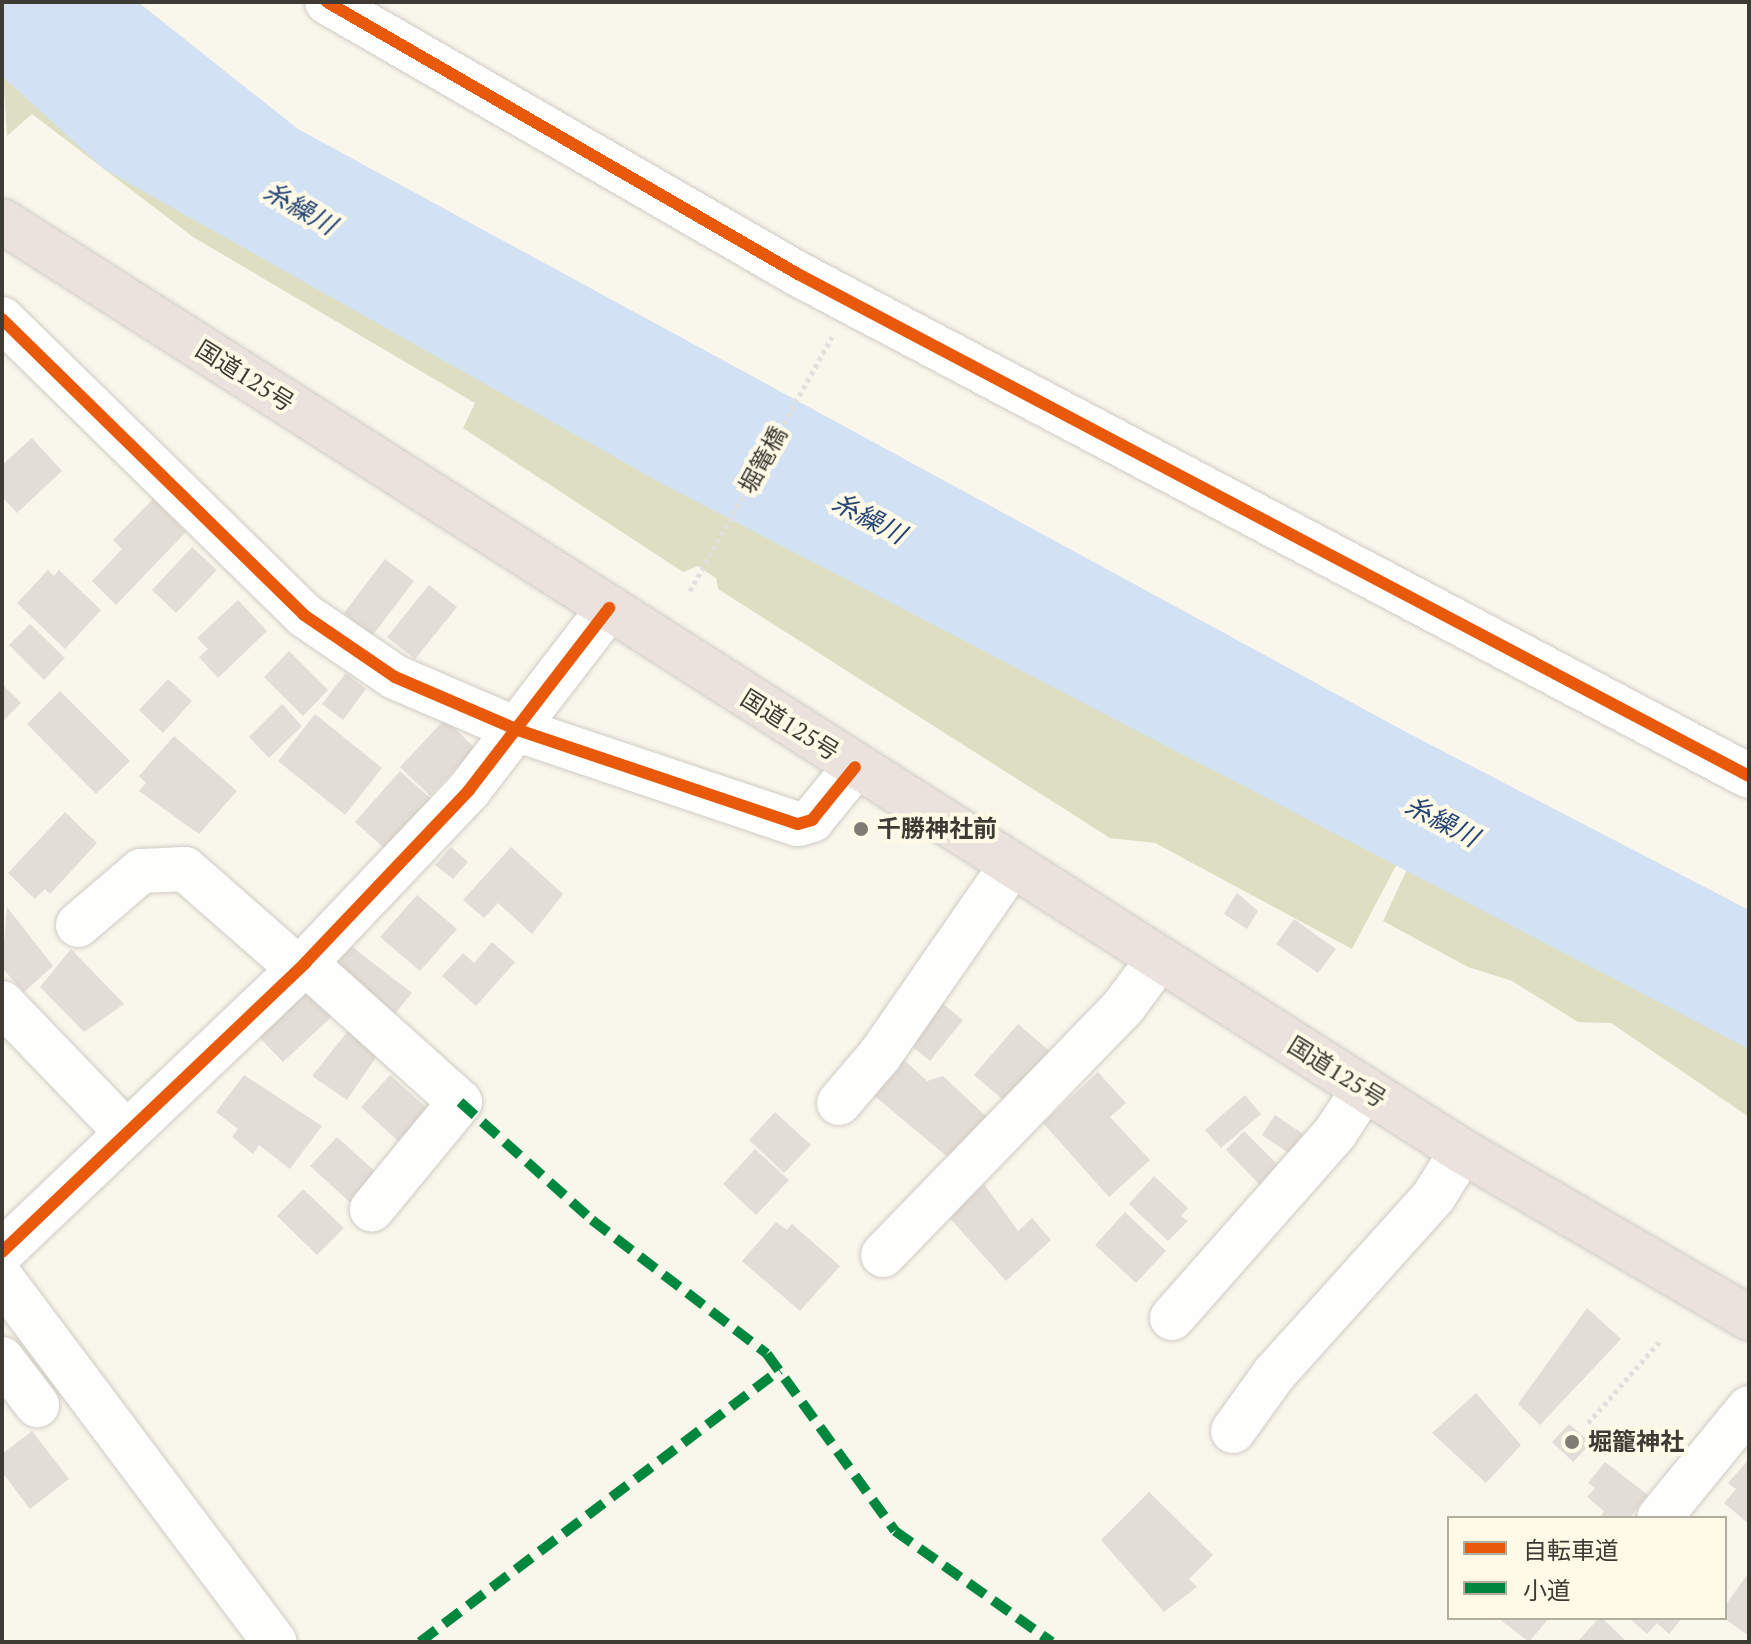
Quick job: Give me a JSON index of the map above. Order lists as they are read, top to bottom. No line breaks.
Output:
{"streets":{"highway":["国道125号"],"path":["堀篭橋"]},"water":["糸繰川"],"places":["千勝神社前","堀籠神社"],"legend":["自転車道","小道"]}
